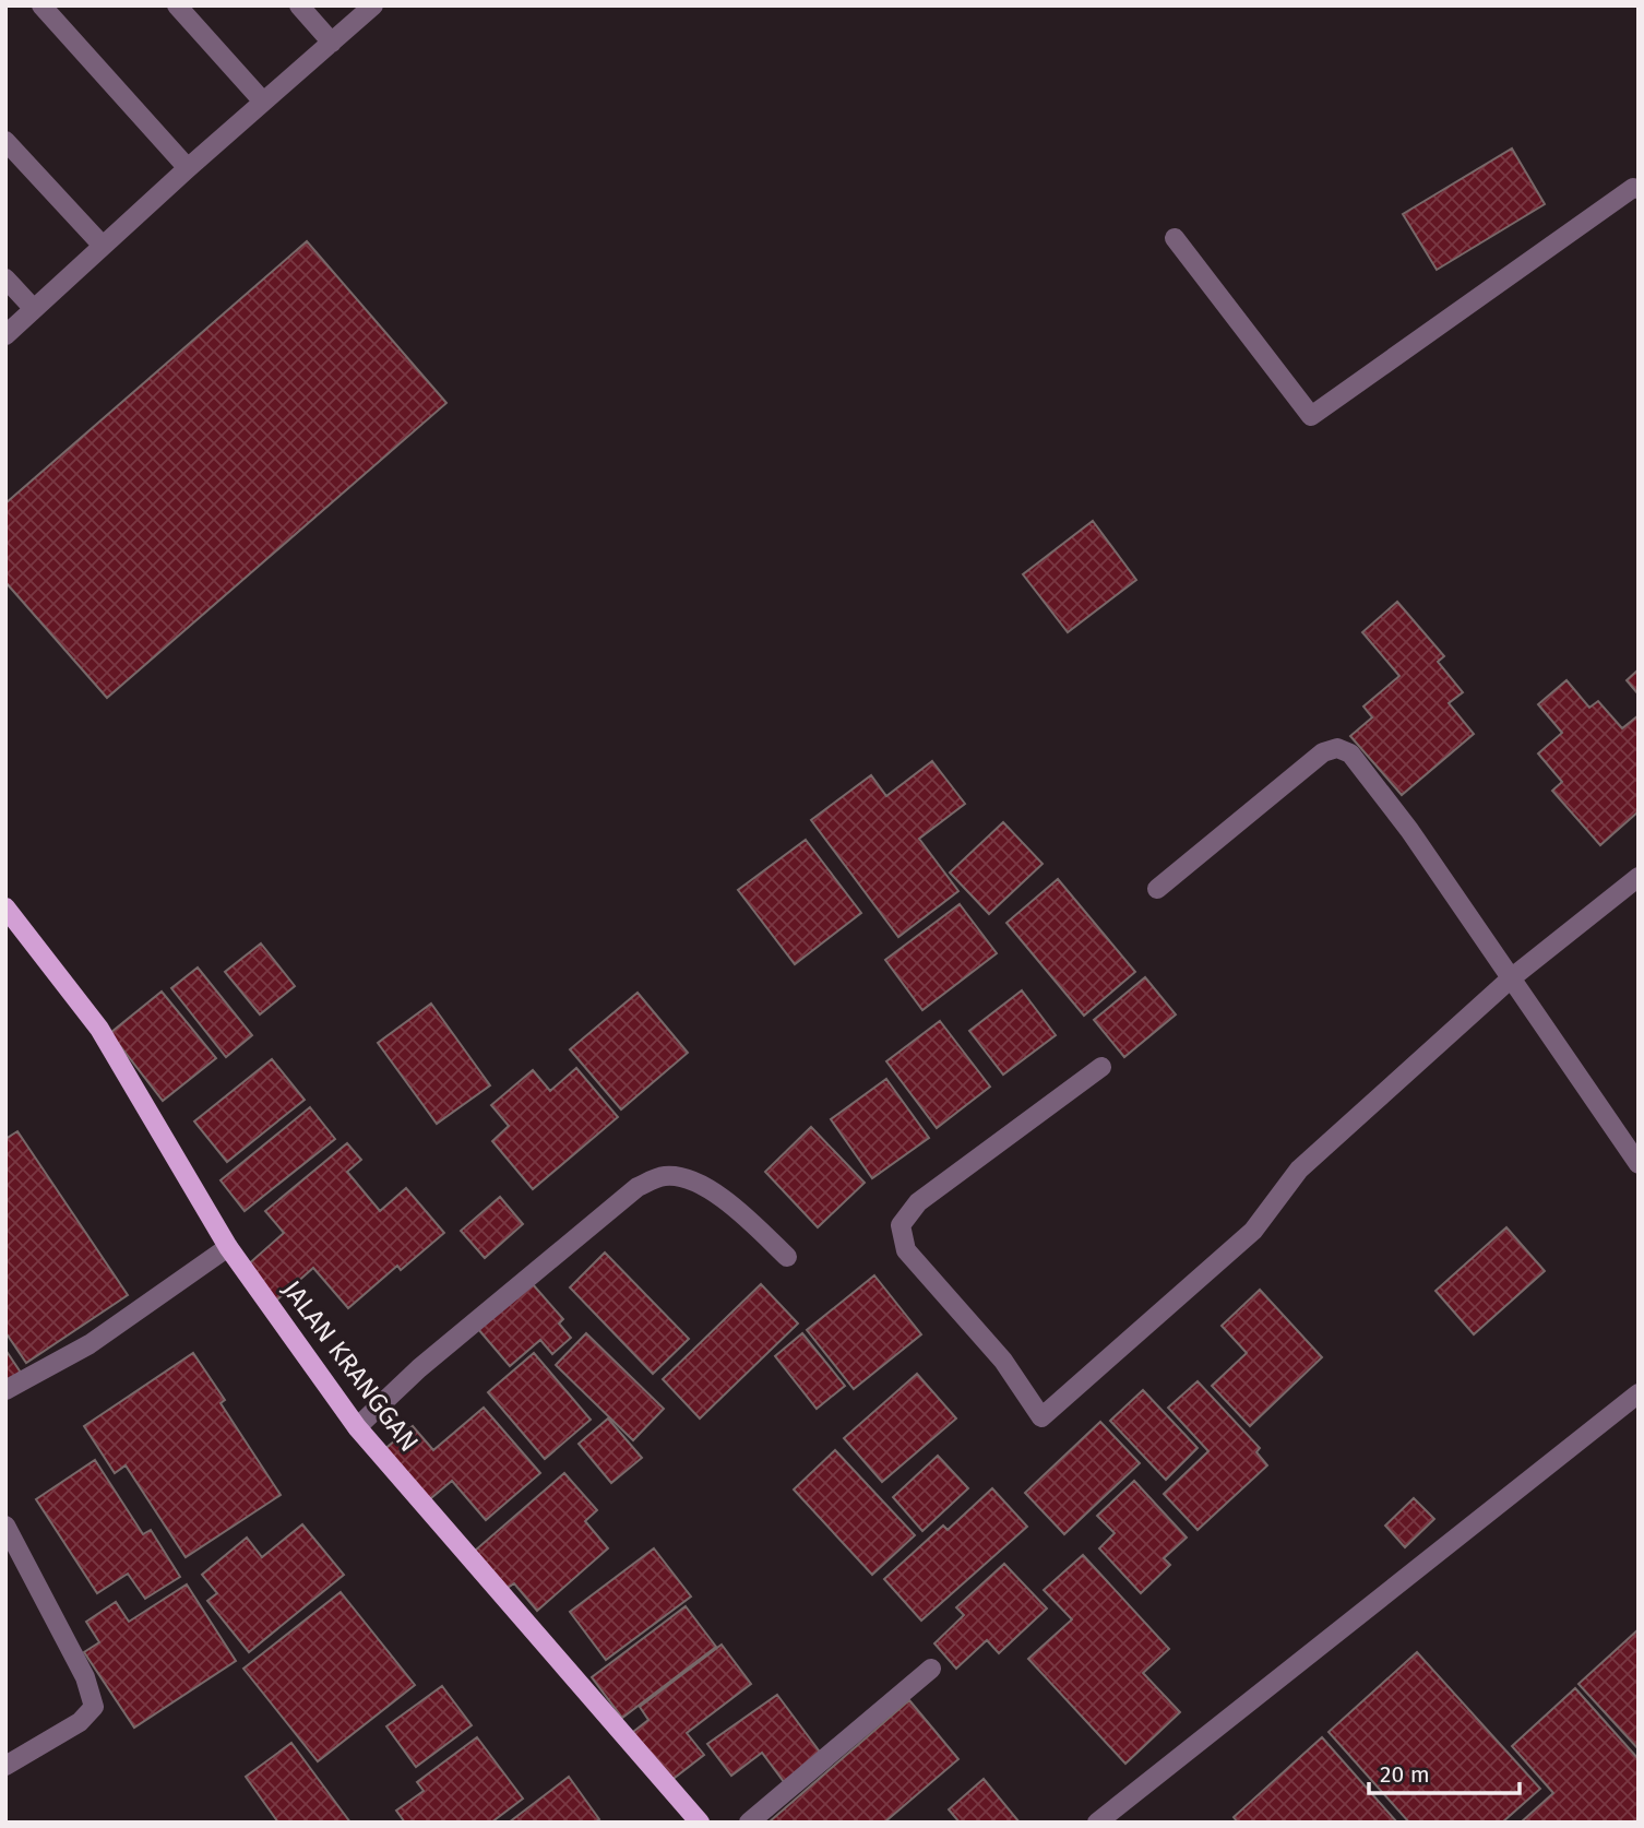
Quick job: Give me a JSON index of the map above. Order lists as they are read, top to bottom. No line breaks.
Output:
{"streets":{"main road":["JALAN KRANGGAN"]},"scale_bar":"20 m"}
